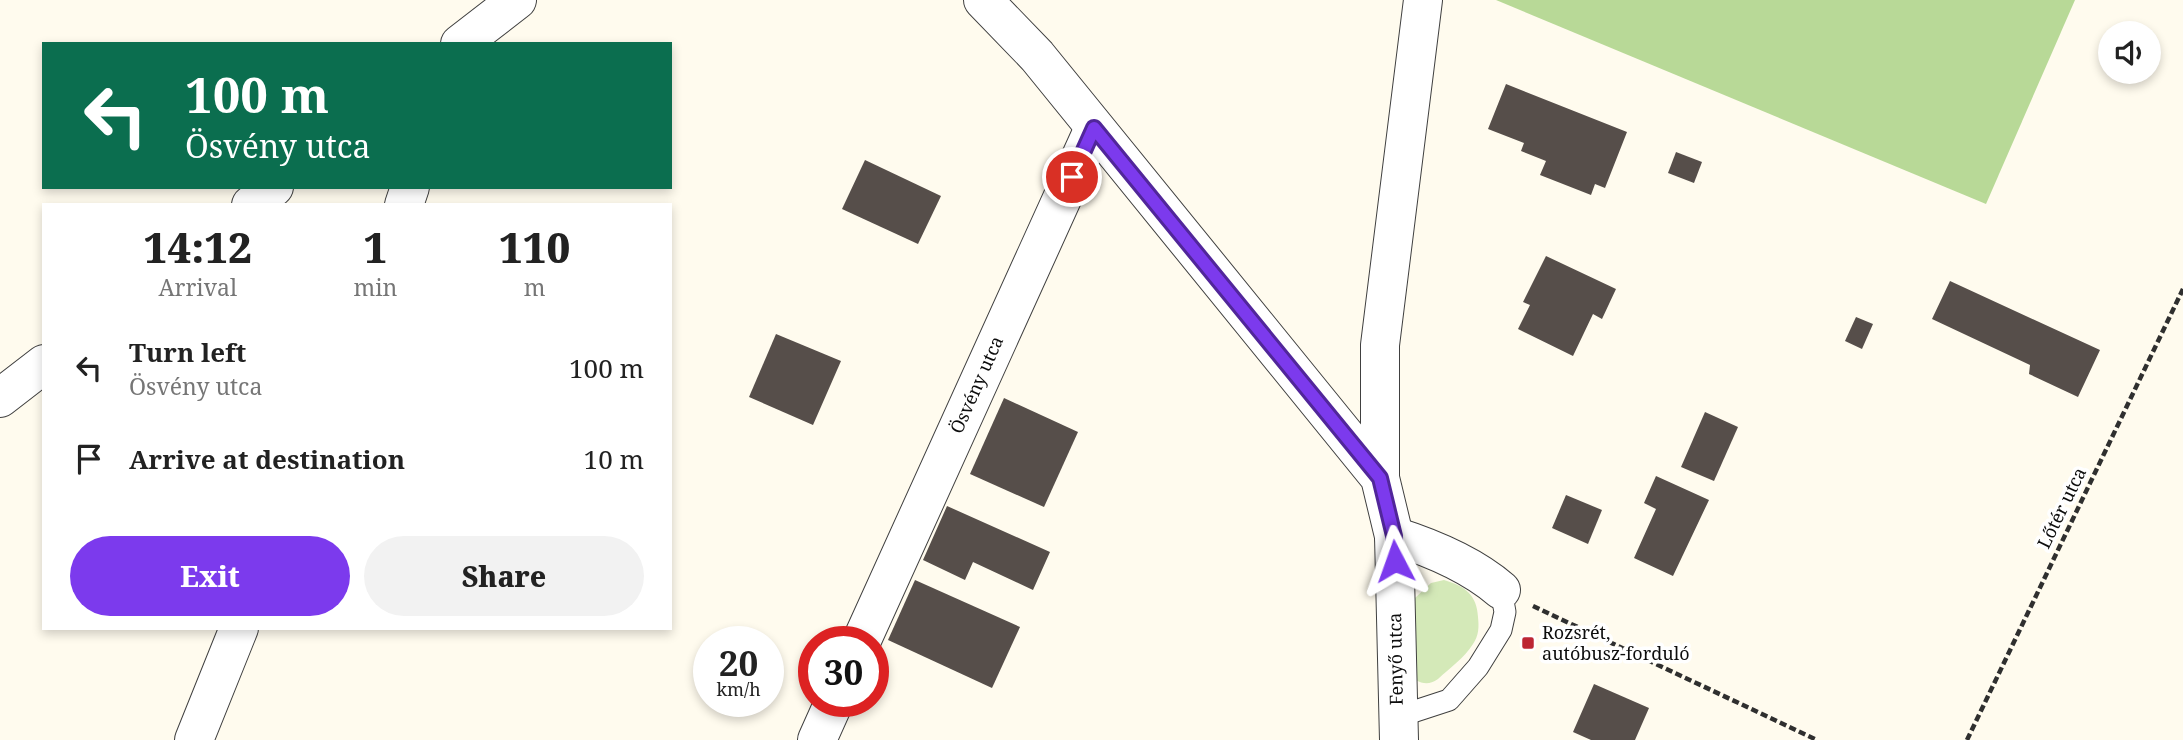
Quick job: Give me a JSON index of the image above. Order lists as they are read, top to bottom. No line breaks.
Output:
{"streets":{"street":["Ösvény utca","Fenyő utca"],"path":["Lőtér utca"]},"places":{"transit":["Rozsrét, autóbusz-forduló"]},"page":{"turn":["100 m","Ösvény utca"],"eta":["14:12","Arrival","1","min","110","m"],"list":[{"name":"Turn left","note":"Ösvény utca","value":"100 m"},{"name":"Arrive at destination","value":"10 m"}],"buttons":["Exit","Share"],"speed":"20 km/h","limit":"30"}}
